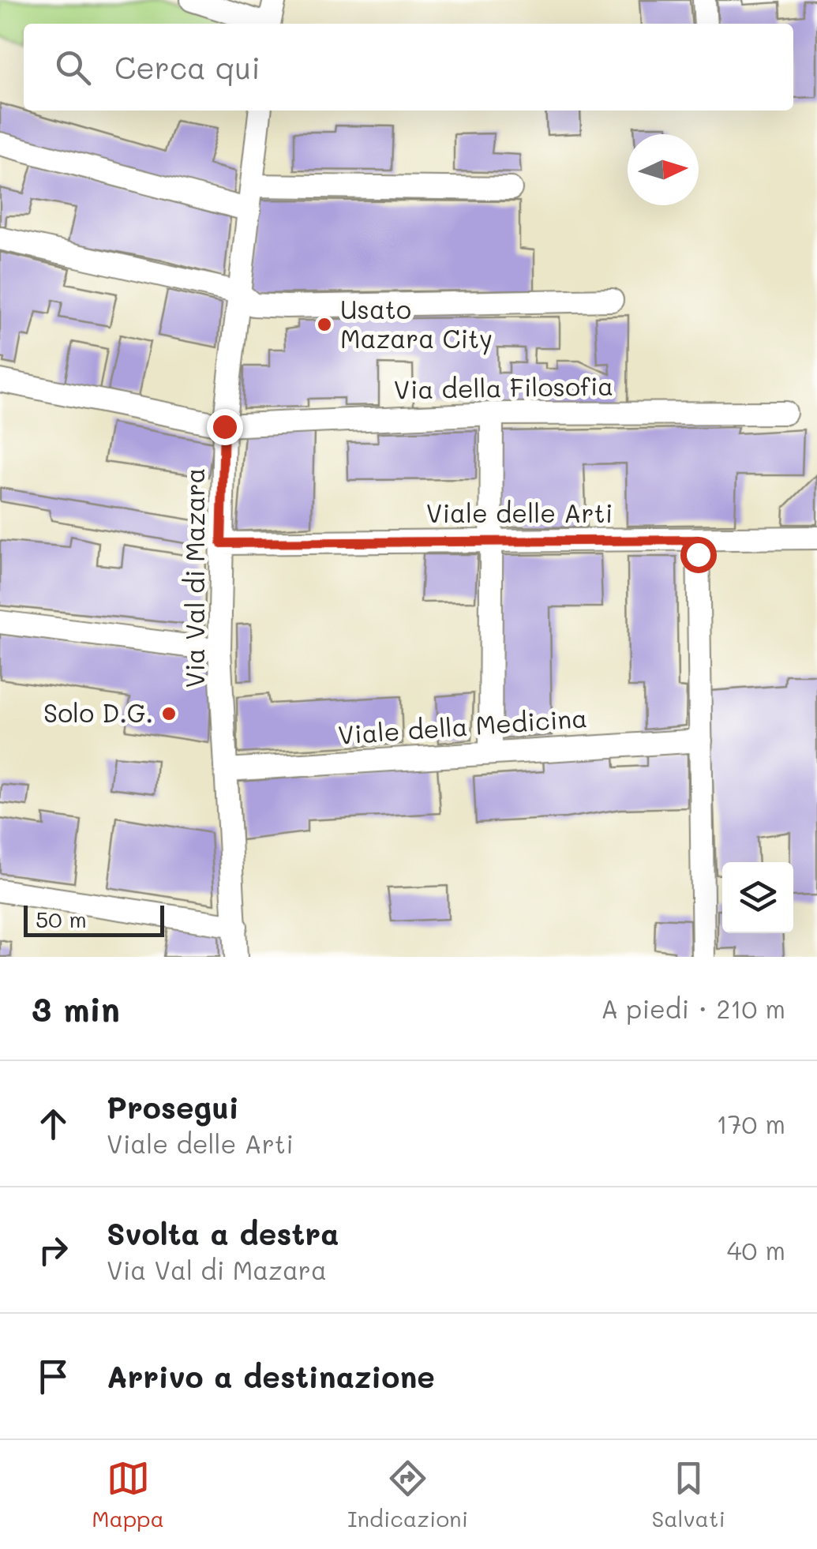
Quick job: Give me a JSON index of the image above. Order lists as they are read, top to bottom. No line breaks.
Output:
{"streets":{"street":["Via della Filosofia","Viale delle Arti","Via Val di Mazara","Viale della Medicina"]},"crossings":[["Via della Filosofia","Via Val di Mazara"],["Viale delle Arti","Via Val di Mazara"],["Via Val di Mazara","Viale della Medicina"]],"places":["Usato Mazara City","Solo D.G."],"scale_bar":"50 m","north":"right","page":{"search":"Cerca qui","scale":"50 m","heading":["3 min","A piedi · 210 m"],"list":[["Prosegui","Viale delle Arti","170 m"],["Svolta a destra","Via Val di Mazara","40 m"],"Arrivo a destinazione"],"nav":["Mappa","Indicazioni","Salvati"]}}
